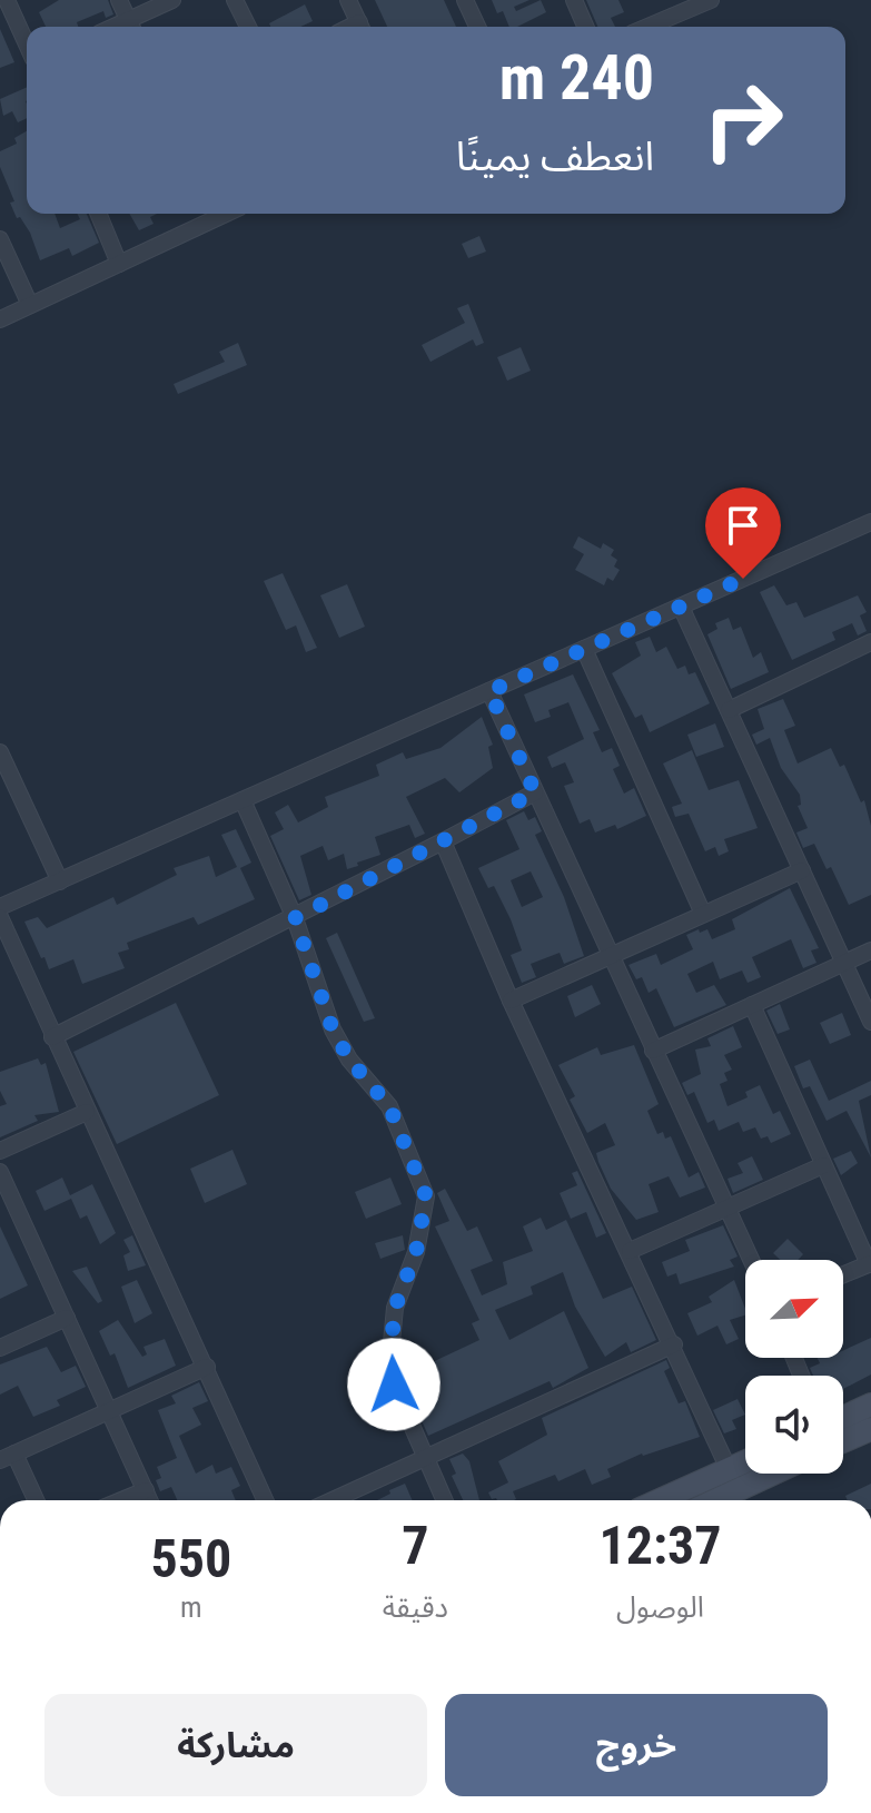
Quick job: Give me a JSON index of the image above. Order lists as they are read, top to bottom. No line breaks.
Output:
{"north":"top right","page":{"turn":["240 m","انعطف يمينًا"],"eta":["12:37","الوصول","7","دقيقة","550","m"],"buttons":["خروج","مشاركة"]}}
